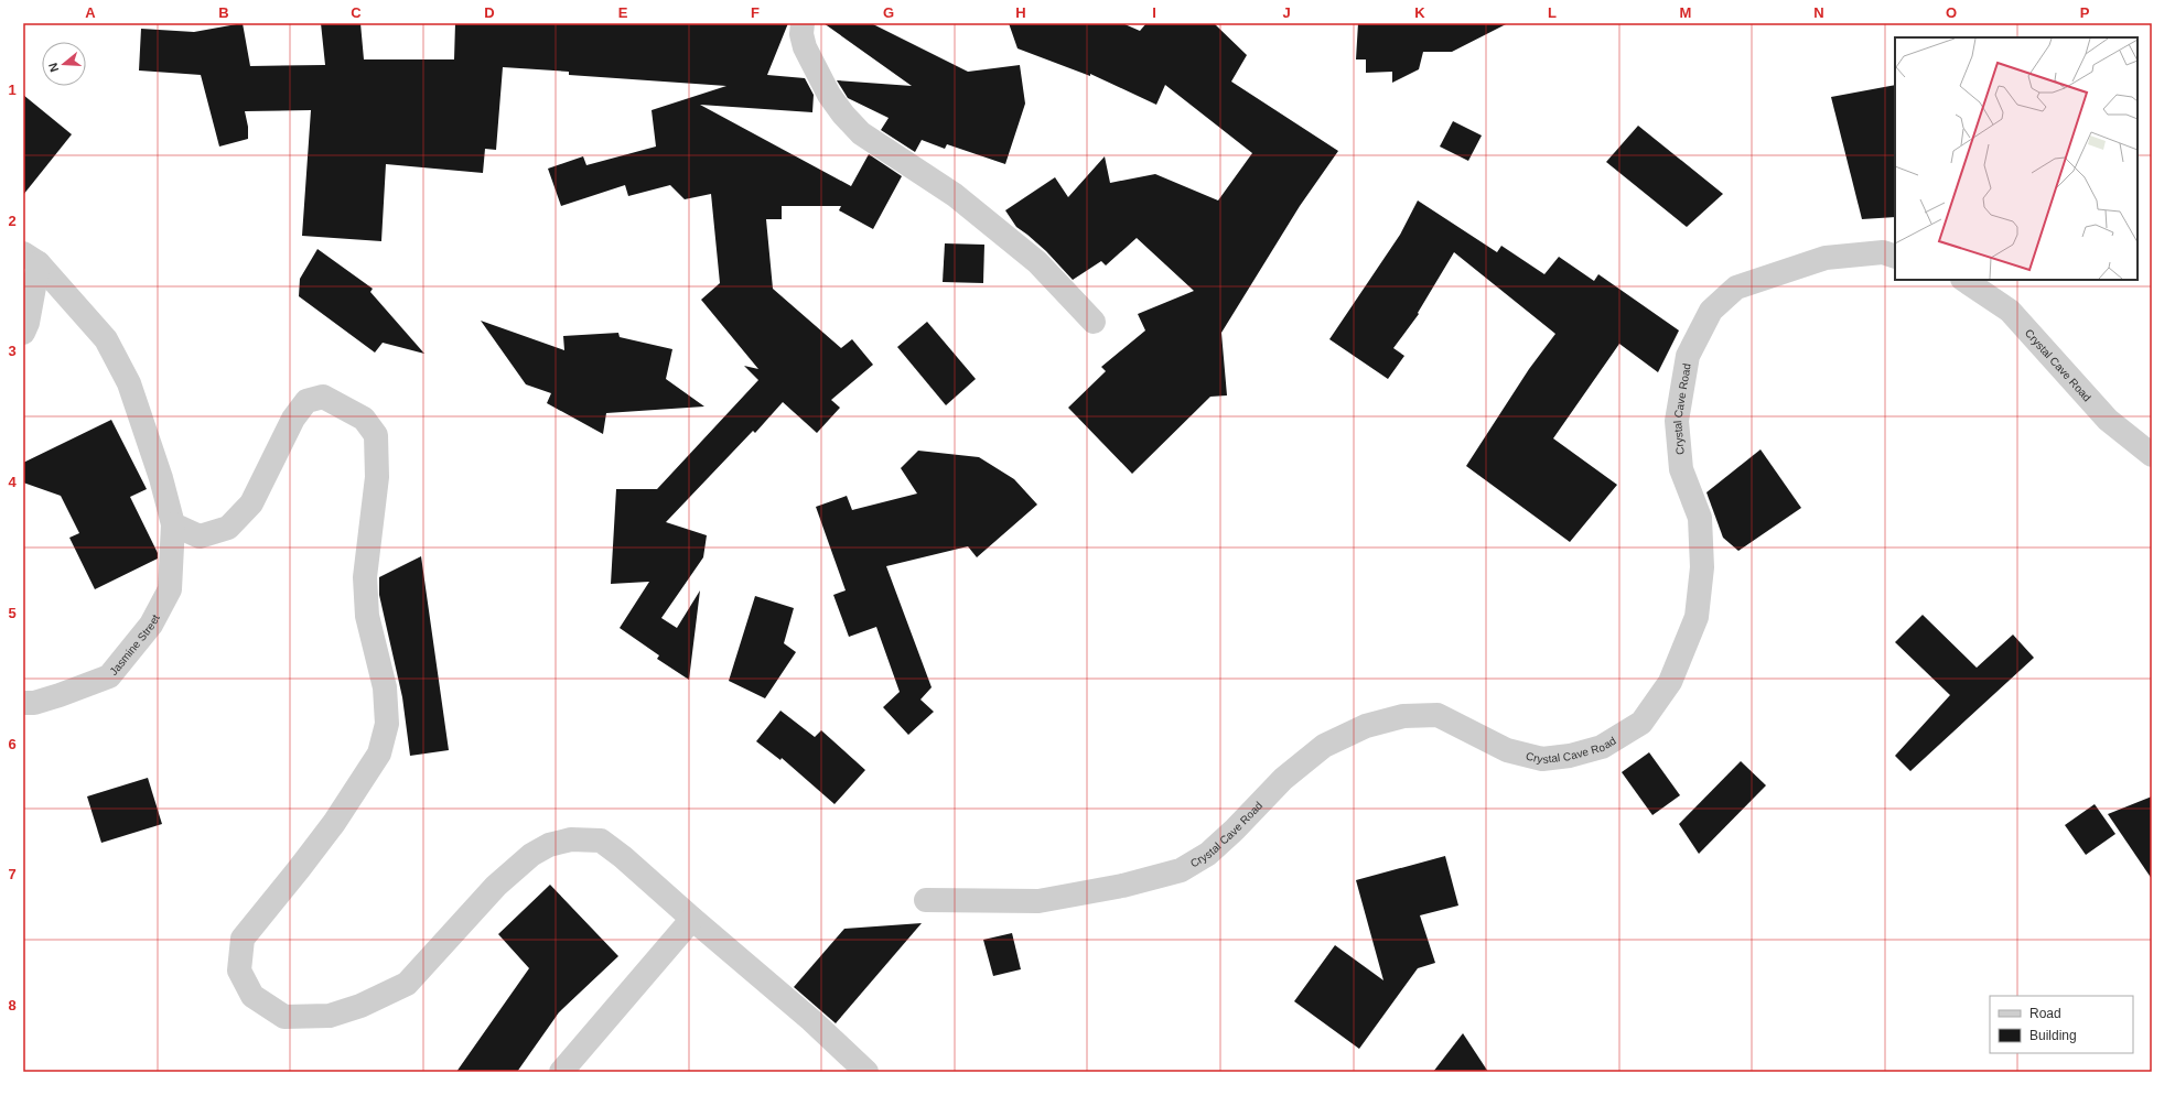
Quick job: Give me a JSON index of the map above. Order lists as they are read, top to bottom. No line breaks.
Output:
{"streets":{"street":["Crystal Cave Road","Jasmine Street"]},"legend":["Road","Building"],"north":"left","grid":{"columns":["A","B","C","D","E","F","G","H","I","J","K","L","M","N","O","P"],"rows":["1","2","3","4","5","6","7","8"]}}
